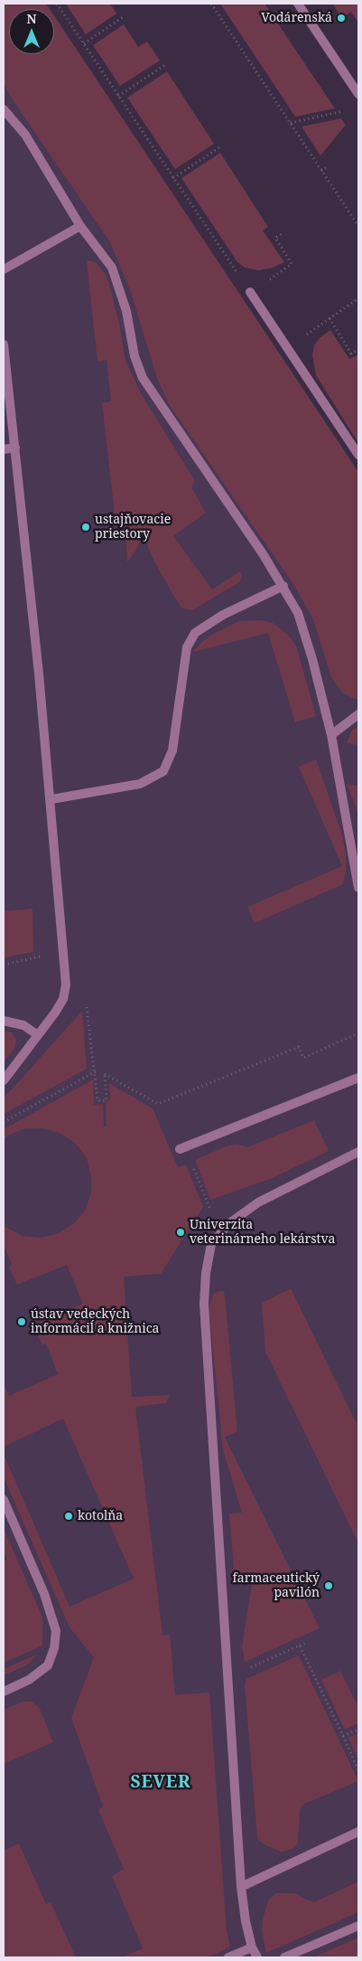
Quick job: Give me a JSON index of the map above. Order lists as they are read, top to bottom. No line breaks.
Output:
{"districts":["SEVER"],"places":["Vodárenská","ustajňovacie priestory","Univerzita veterinárneho lekárstva","ústav vedeckých informáciĺ a knižnica","kotolňa","farmaceutický pavilón"],"north":"top"}
